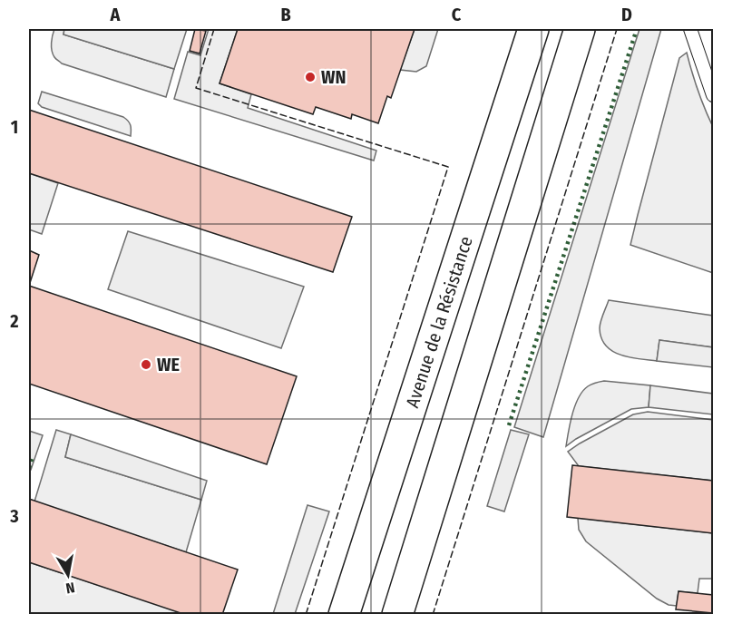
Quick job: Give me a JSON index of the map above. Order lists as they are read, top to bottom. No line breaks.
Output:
{"streets":{"main road":["Avenue de la Résistance"]},"places":["WN","WE"],"north":"bottom","grid":{"columns":["A","B","C","D"],"rows":["1","2","3"]}}
